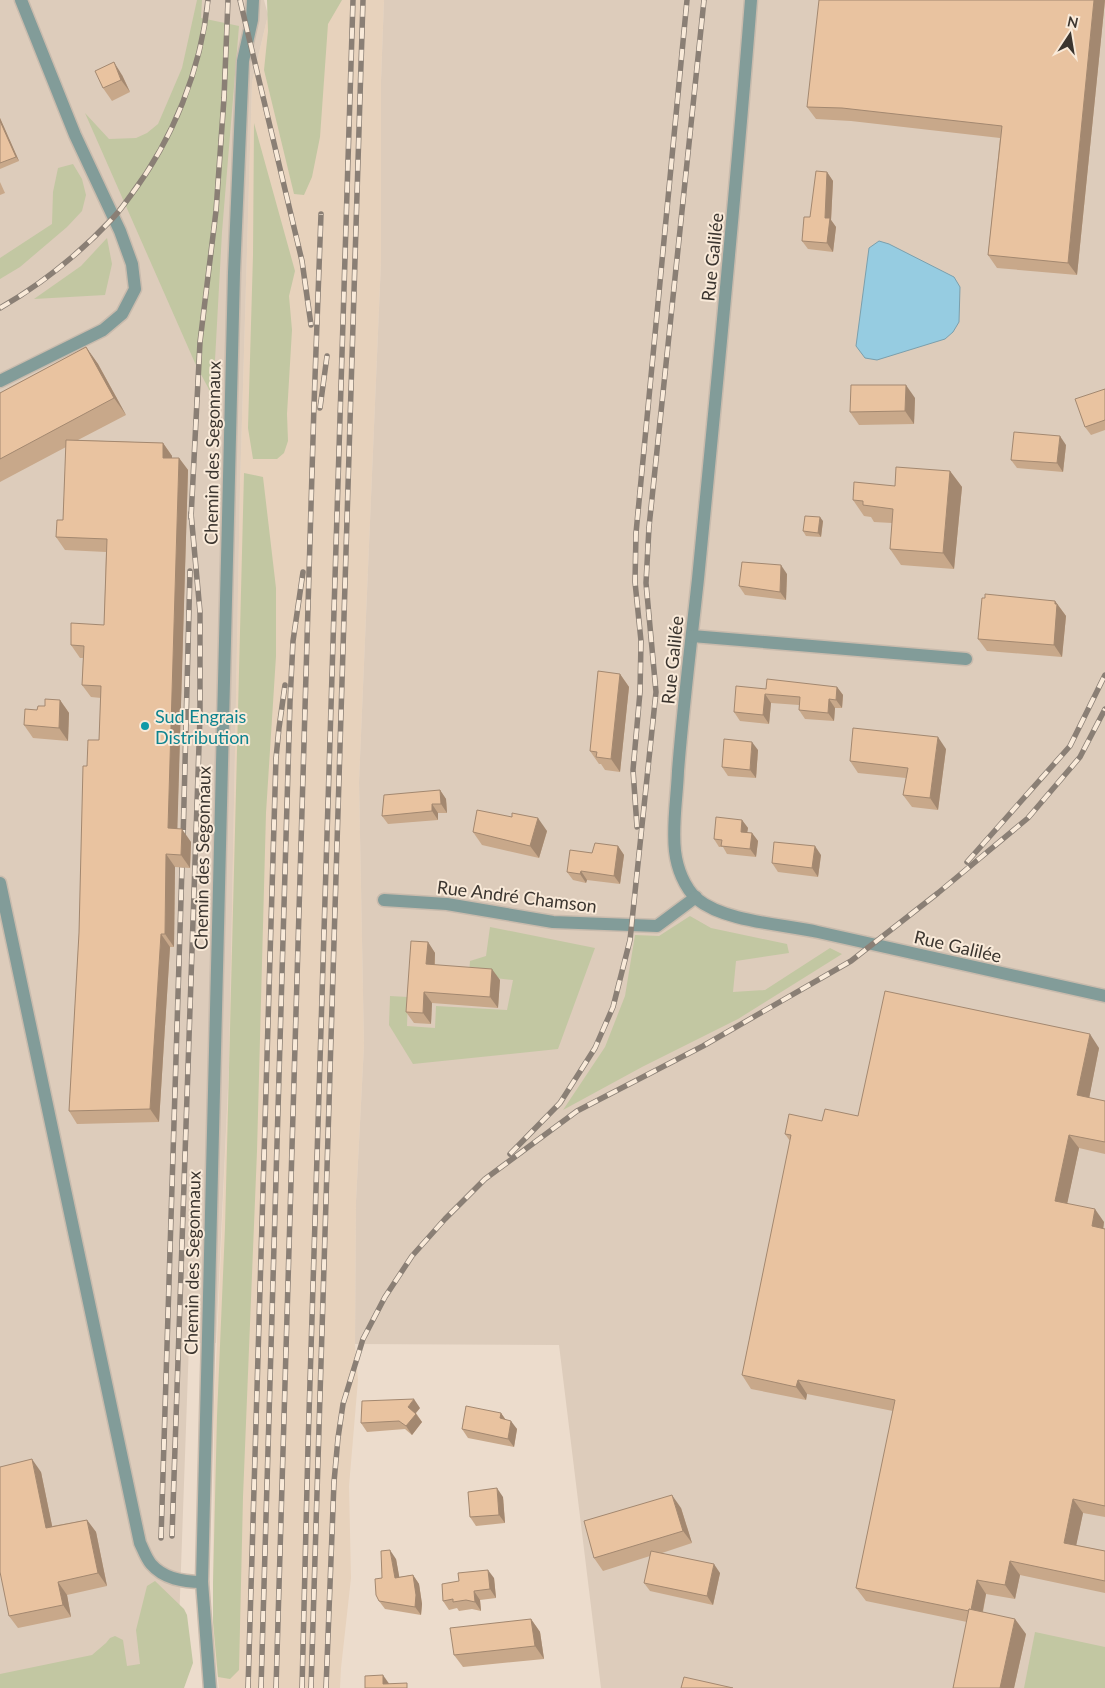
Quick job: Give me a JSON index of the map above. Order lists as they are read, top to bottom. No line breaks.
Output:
{"streets":{"street":["Rue Galilée","Chemin des Segonnaux","Rue André Chamson"]},"crossings":[["Rue Galilée","Rue André Chamson"]],"places":["Sud Engrais Distribution"],"north":"top"}
